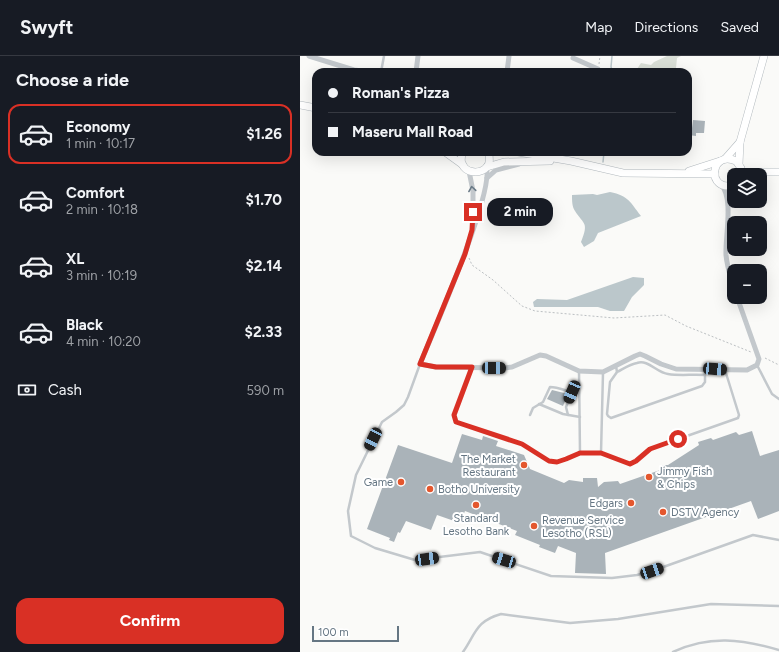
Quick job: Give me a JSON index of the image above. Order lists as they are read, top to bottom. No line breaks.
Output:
{"places":["The Market Restaurant","Jimmy Fish & Chips","Game","Botho University","Edgars","Standard Lesotho Bank","DSTV Agency","Revenue Service Lesotho (RSL)"],"scale_bar":"100 m","page":{"header":"Swyft","nav":["Map","Directions","Saved"],"heading":"Choose a ride","banner":["Roman's Pizza","Maseru Mall Road"],"list":[{"name":"Economy","note":"1 min · 10:17","value":"$1.26"},{"name":"Comfort","note":"2 min · 10:18","value":"$1.70"},{"name":"XL","note":"3 min · 10:19","value":"$2.14"},{"name":"Black","note":"4 min · 10:20","value":"$2.33"}],"map_buttons":["+","−"],"bubble":"2 min","pay":["Cash","590 m"],"buttons":"Confirm","scale":"100 m"}}
